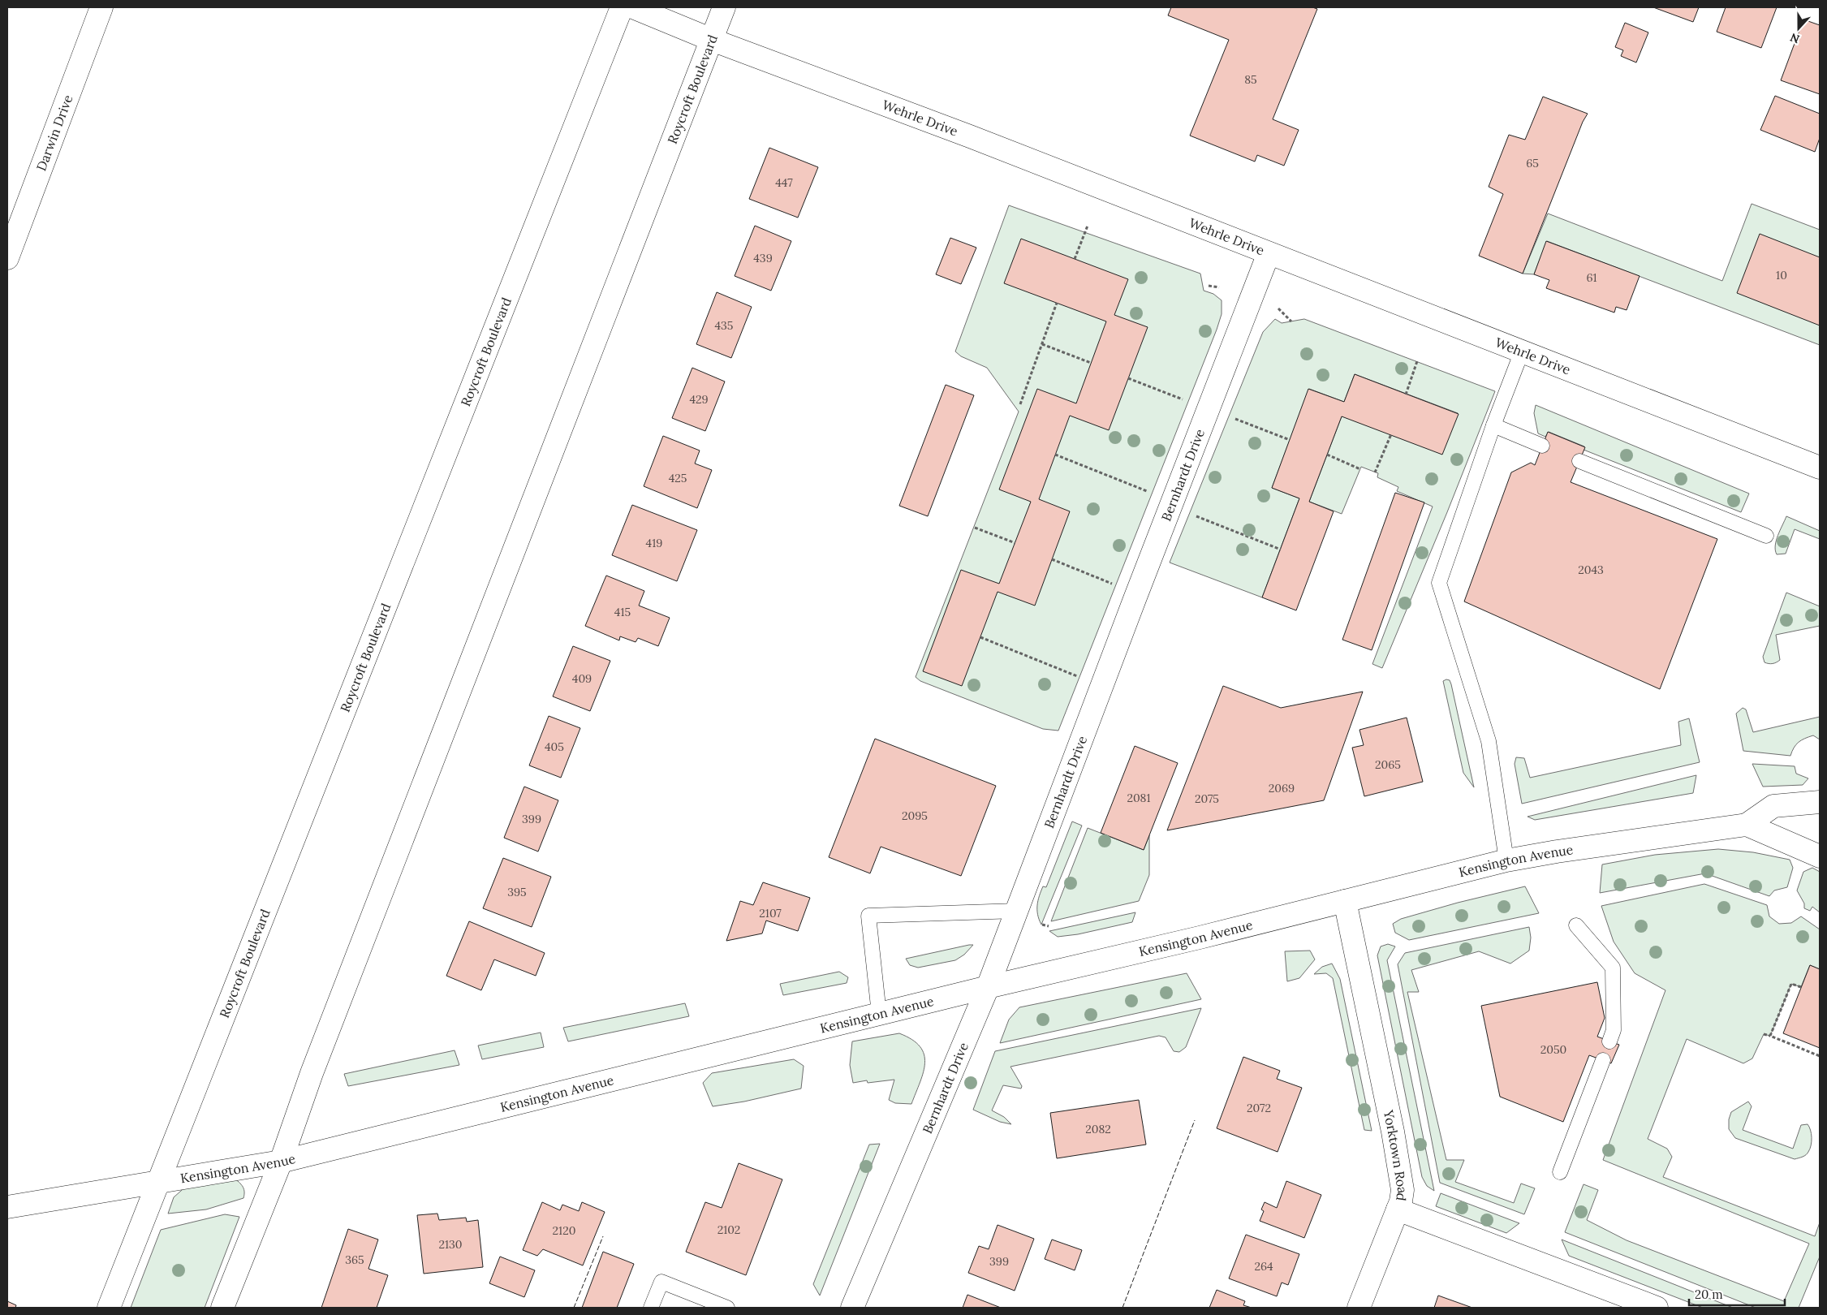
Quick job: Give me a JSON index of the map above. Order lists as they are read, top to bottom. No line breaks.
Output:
{"streets":{"street":["Roycroft Boulevard","Wehrle Drive","Darwin Drive","Bernhardt Drive","Kensington Avenue","Yorktown Road"]},"crossings":[["Roycroft Boulevard","Wehrle Drive"],["Roycroft Boulevard","Kensington Avenue"],["Wehrle Drive","Bernhardt Drive"],["Bernhardt Drive","Kensington Avenue"],["Kensington Avenue","Yorktown Road"]],"house_numbers":["85","65","447","439","10","61","435","429","425","419","2043","415","409","405","2065","2069","2081","2075","2095","399","395","2107","2050","2072","2082","2102","2120","2130","365","399","264"],"scale_bar":"20 m","north":"bottom"}
